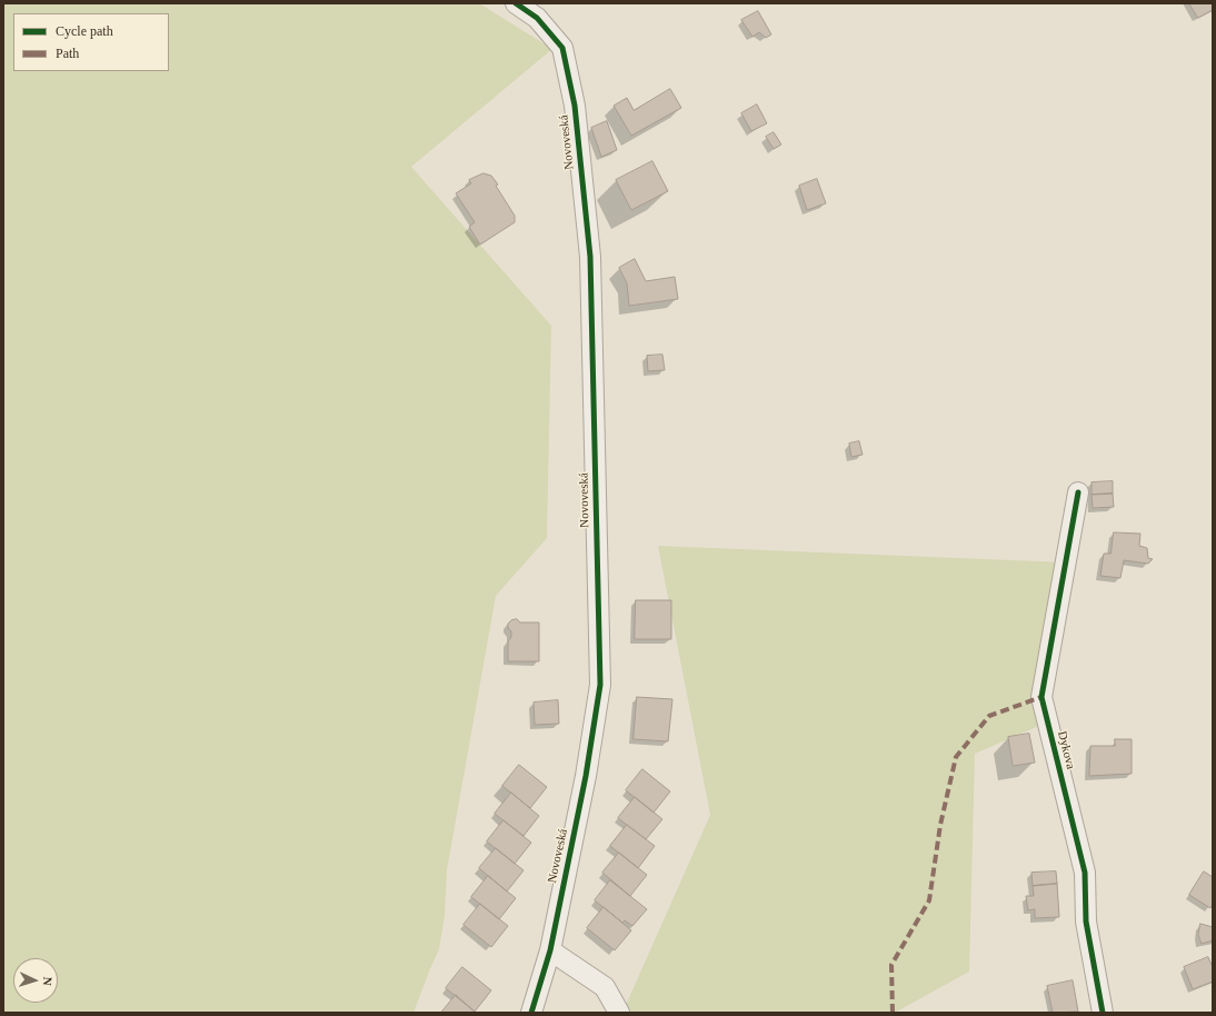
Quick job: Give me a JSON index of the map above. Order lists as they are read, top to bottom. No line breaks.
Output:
{"streets":{"street":["Novoveská","Dykova"]},"legend":["Cycle path","Path"],"north":"right"}
